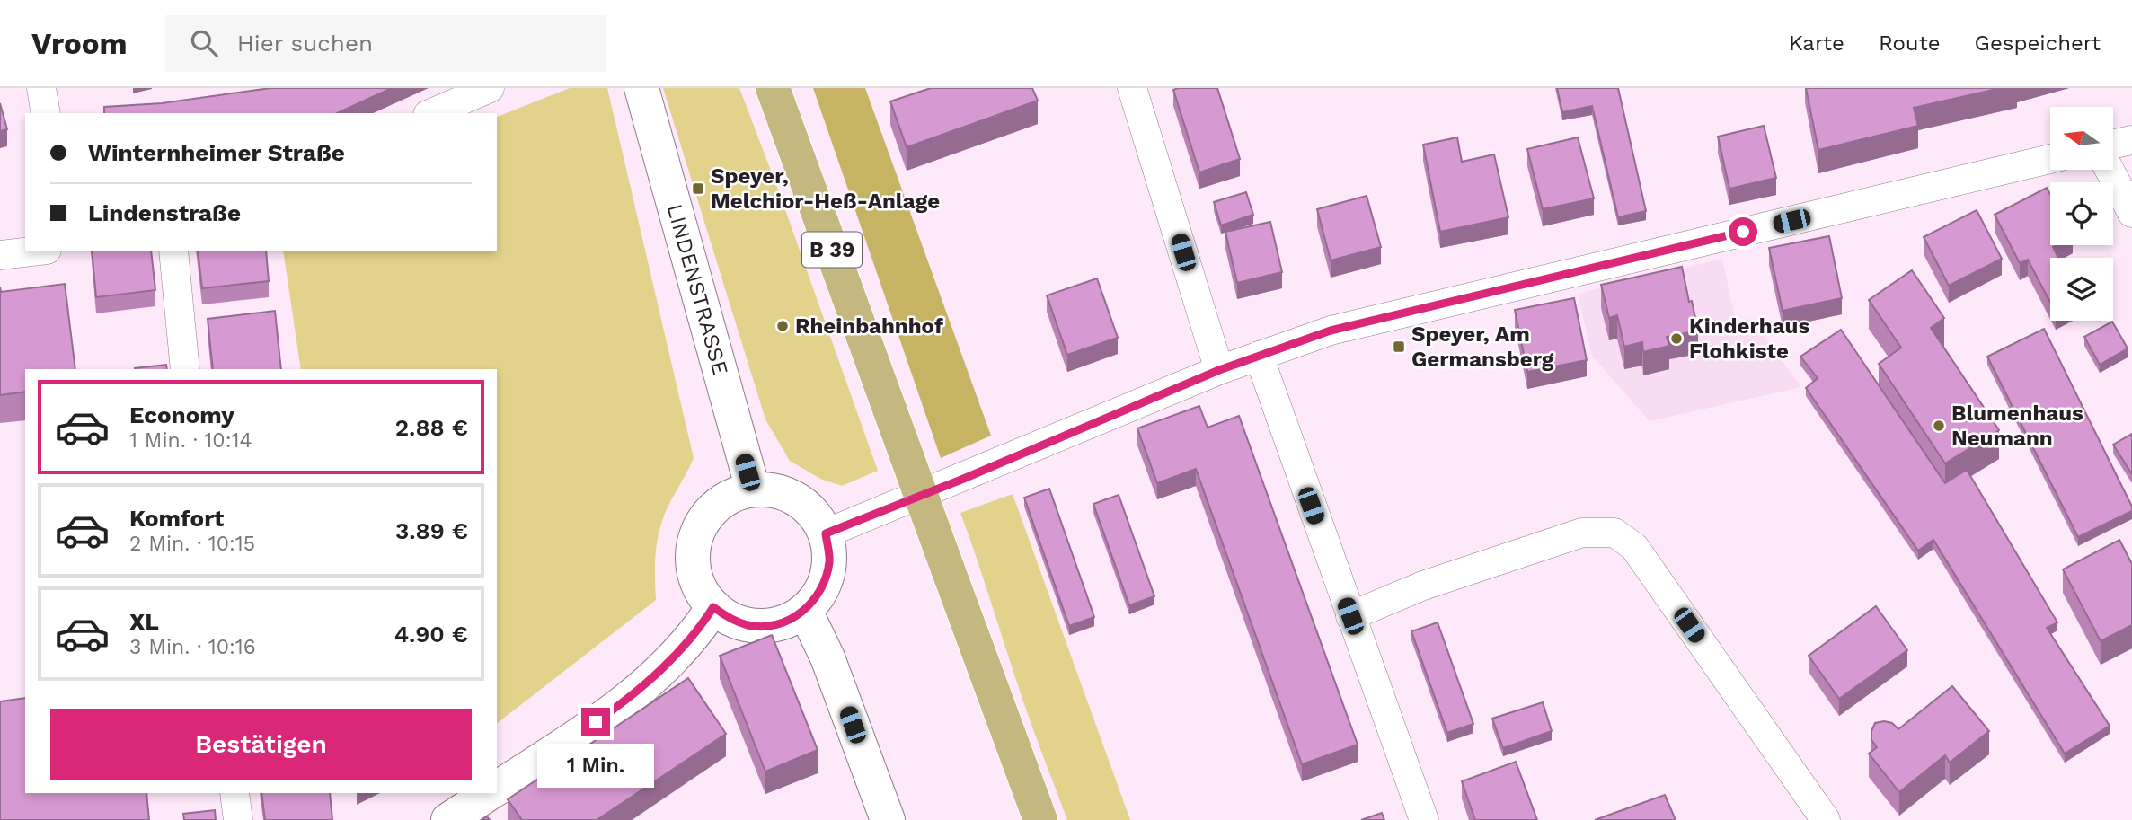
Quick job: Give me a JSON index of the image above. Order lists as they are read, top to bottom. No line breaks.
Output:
{"streets":{"main road":["B 39"],"street":["LINDENSTRASSE"]},"places":{"transit":["Speyer, Melchior-Heß-Anlage","Speyer, Am Germansberg"],"other":["Rheinbahnhof","Kinderhaus Flohkiste","Blumenhaus Neumann"]},"north":"left","page":{"header":"Vroom","search":"Hier suchen","nav":["Karte","Route","Gespeichert"],"banner":["Winternheimer Straße","Lindenstraße"],"list":[{"name":"Economy","note":"1 Min. · 10:14","value":"2.88 €"},{"name":"Komfort","note":"2 Min. · 10:15","value":"3.89 €"},{"name":"XL","note":"3 Min. · 10:16","value":"4.90 €"}],"buttons":"Bestätigen","bubble":"1 Min."}}
